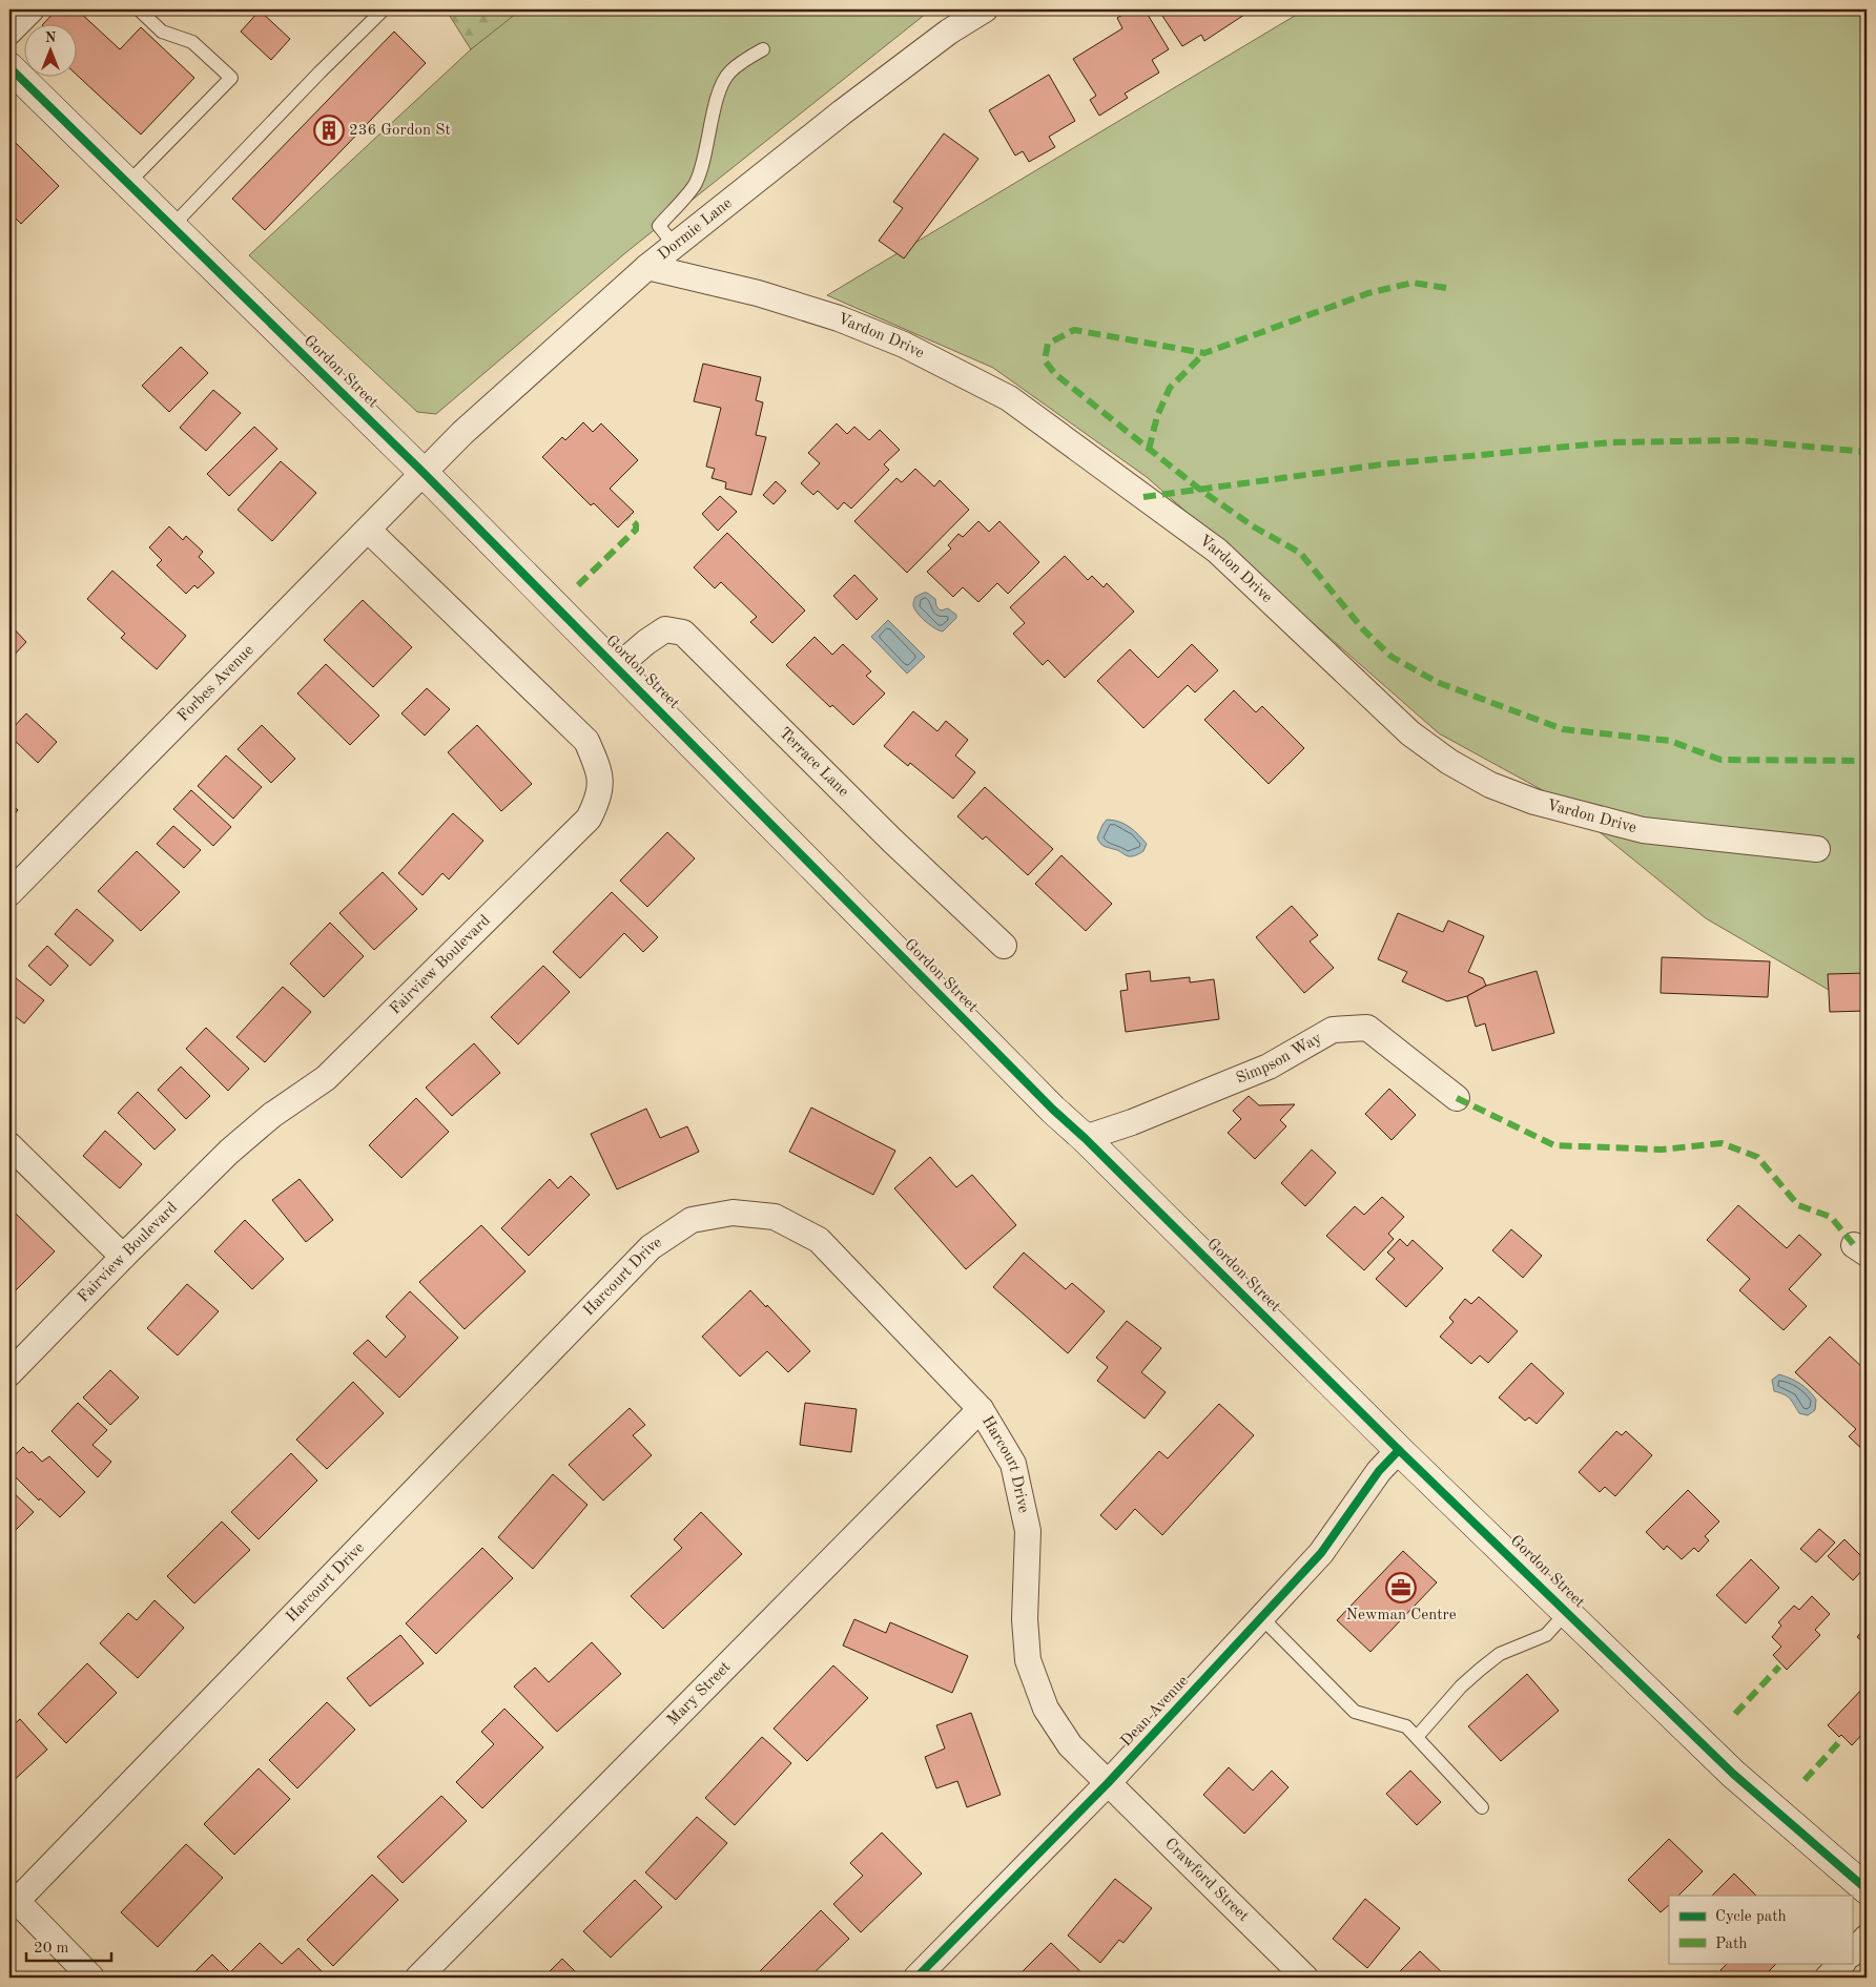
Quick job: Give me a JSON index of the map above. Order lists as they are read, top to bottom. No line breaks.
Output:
{"streets":{"main road":["Gordon Street"],"street":["Dormie Lane","Vardon Drive","Forbes Avenue","Terrace Lane","Fairview Boulevard","Simpson Way","Harcourt Drive","Mary Street","Dean Avenue","Crawford Street"]},"crossings":[["Dormie Lane","Vardon Drive"],["Dormie Lane","Gordon Street"],["Dormie Lane","Forbes Avenue"],["Gordon Street","Forbes Avenue"],["Gordon Street","Terrace Lane"],["Gordon Street","Simpson Way"],["Gordon Street","Dean Avenue"],["Forbes Avenue","Fairview Boulevard"],["Harcourt Drive","Mary Street"],["Harcourt Drive","Dean Avenue"],["Harcourt Drive","Crawford Street"],["Dean Avenue","Crawford Street"]],"places":{"building":["236 Gordon St"],"office":["Newman Centre"]},"legend":["Cycle path","Path"],"scale_bar":"20 m","north":"top"}
